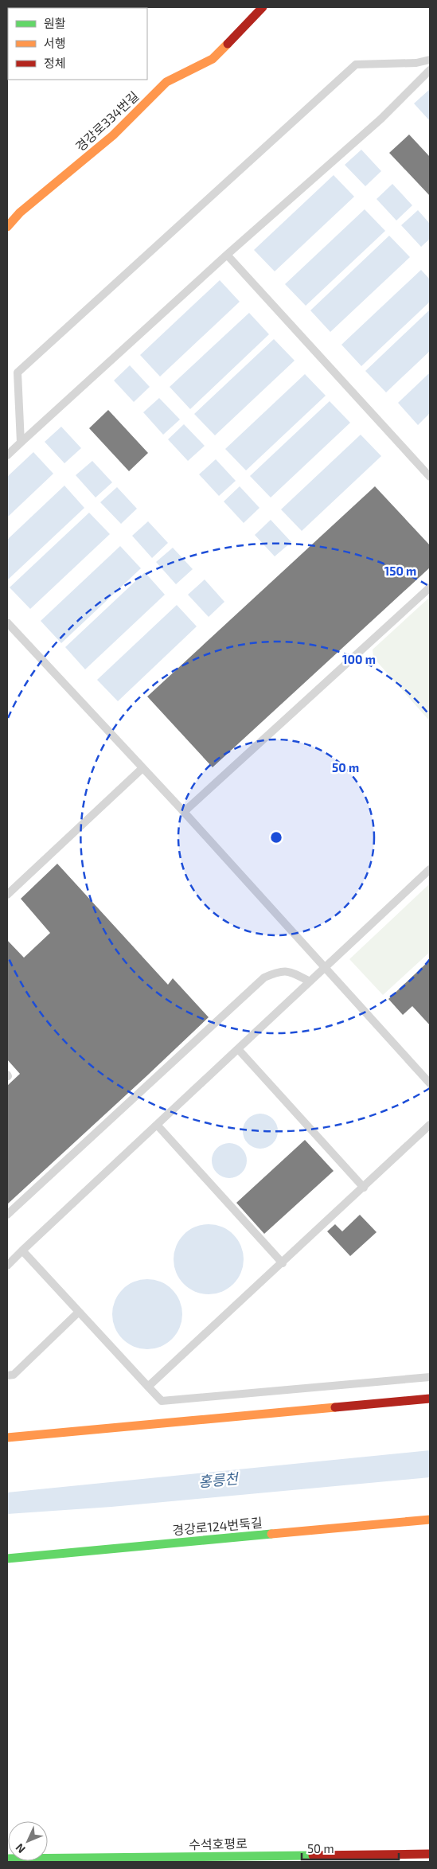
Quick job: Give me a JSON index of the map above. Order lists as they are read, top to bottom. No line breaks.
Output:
{"streets":{"main road":["경강로334번길","경강로124번둑길","수석호평로"]},"water":["홍릉천"],"legend":["원활","서행","정체"],"scale_bar":"50 m","north":"bottom left","rings":["150 m","100 m","50 m"]}
